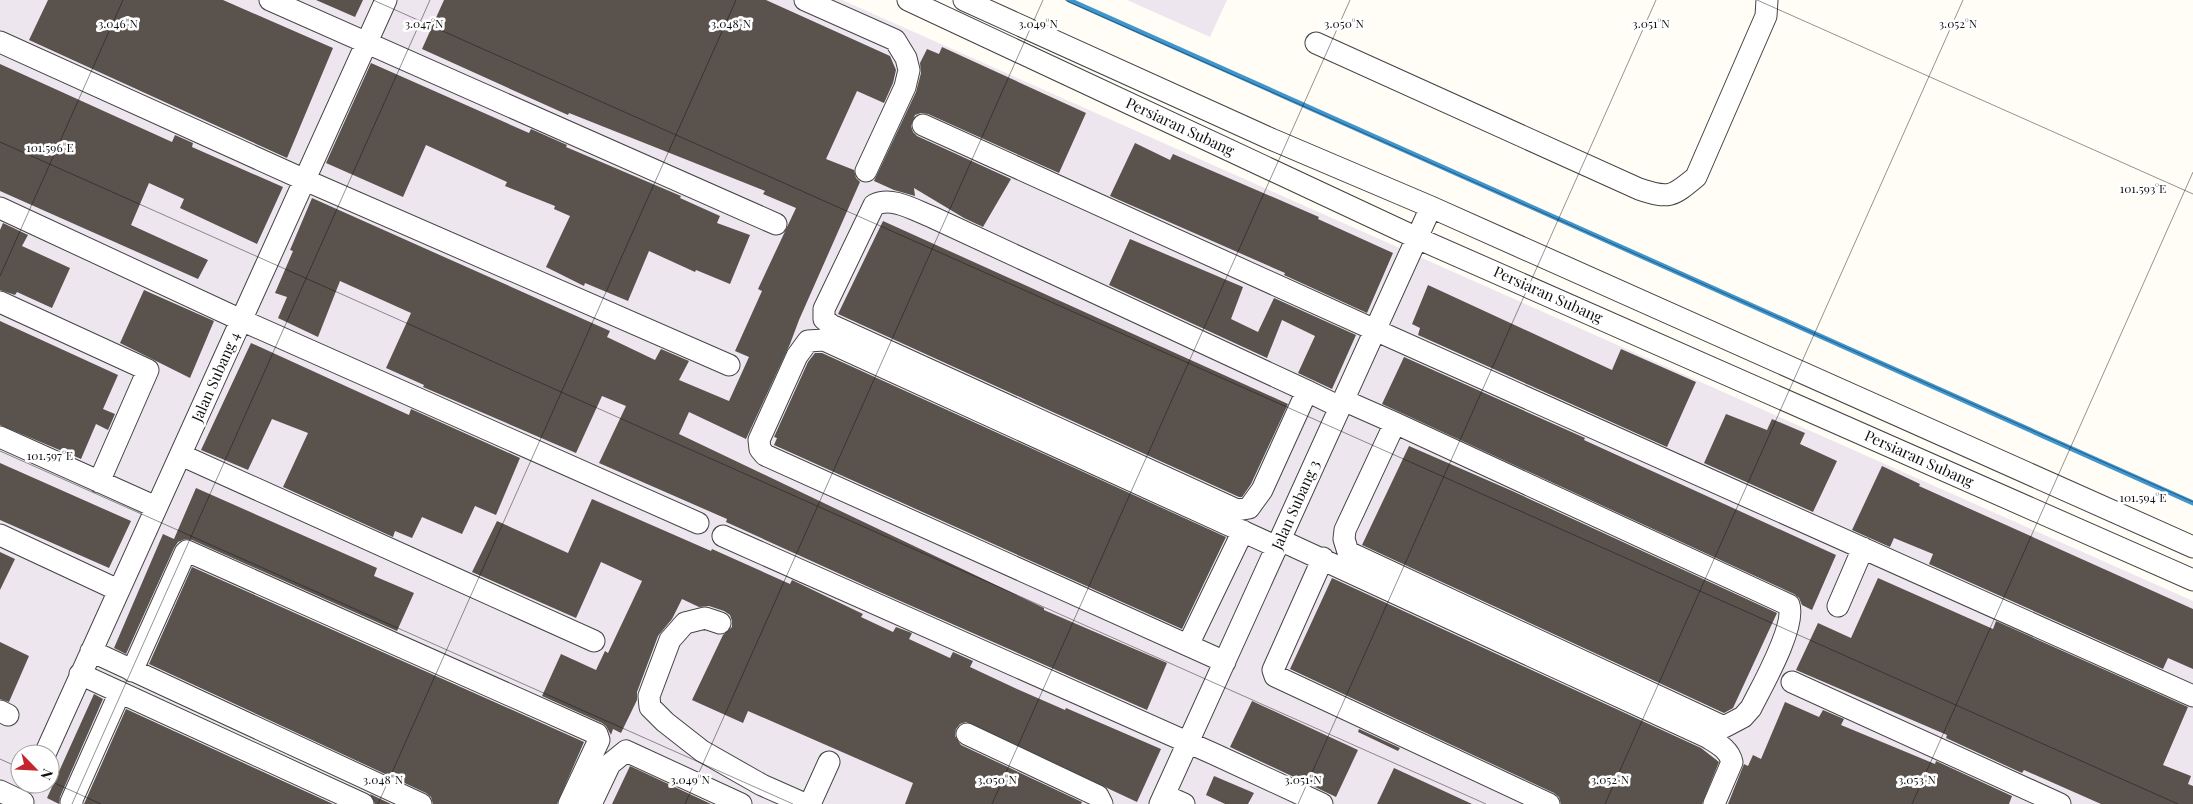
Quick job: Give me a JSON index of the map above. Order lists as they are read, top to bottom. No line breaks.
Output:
{"streets":{"street":["Persiaran Subang","Jalan Subang 4","Jalan Subang 3"]},"crossings":[["Persiaran Subang","Jalan Subang 3"]],"north":"bottom right","coordinates":["3.046°N","3.047°N","3.048°N","3.049°N","3.050°N","3.051°N","3.052°N","101.596°E","101.593°E","101.597°E","101.594°E","3.053°N"]}
